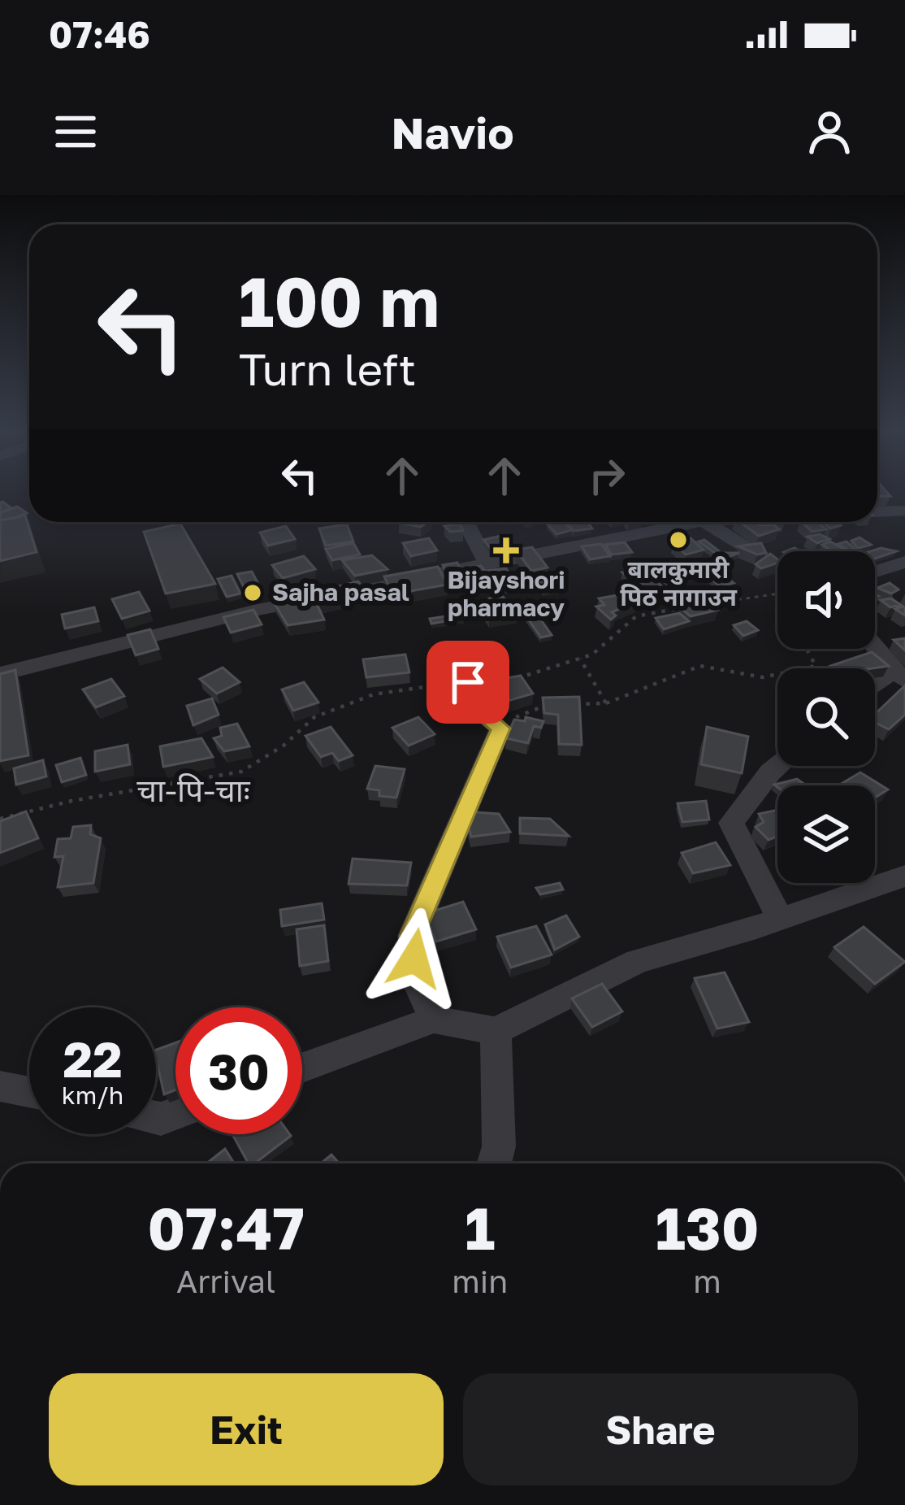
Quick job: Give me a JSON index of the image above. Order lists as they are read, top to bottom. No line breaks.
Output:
{"districts":["चा-पि-चाः"],"places":{"other":["बालकुमारी पिठ नागाउन","Sajha pasal"],"health":["Bijayshori pharmacy"]},"page":{"status":"07:46","header":"Navio","turn":["100 m","Turn left"],"speed":"22 km/h","limit":"30","eta":["07:47","Arrival","1","min","130","m"],"buttons":["Exit","Share"]}}
